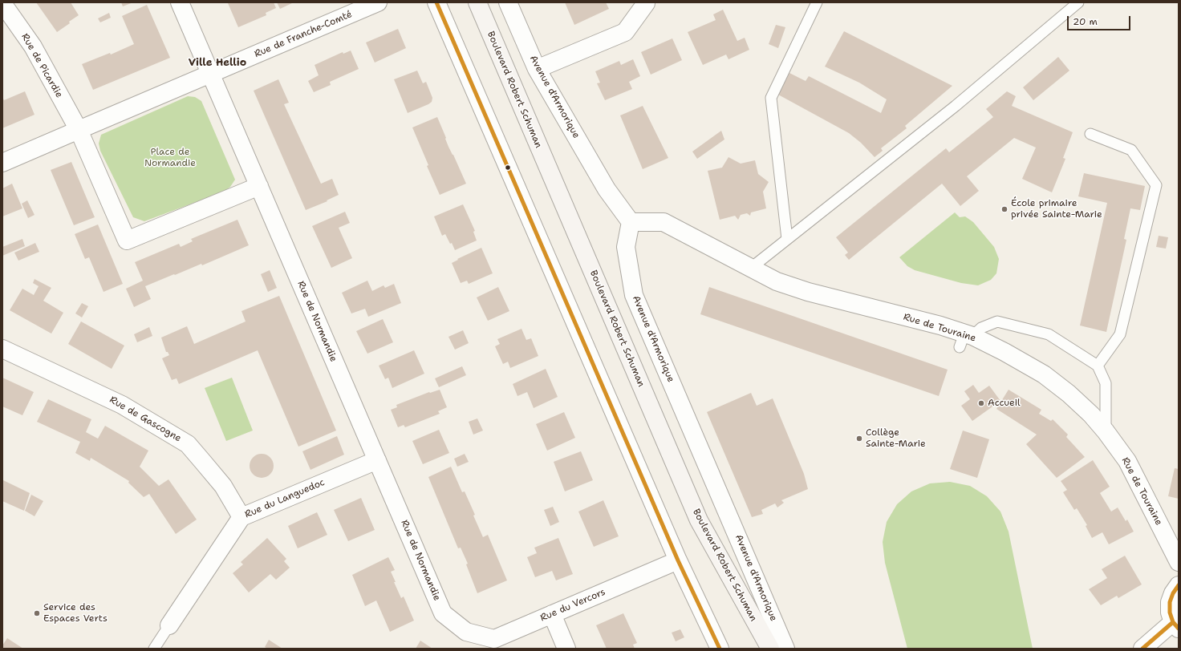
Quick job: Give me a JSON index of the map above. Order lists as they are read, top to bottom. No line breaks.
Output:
{"streets":{"main road":["Boulevard Robert Schuman"],"street":["Rue de Franche-Comté","Rue de Picardie","Avenue d'Armorique","Rue de Normandie","Rue de Touraine","Rue de Gascogne","Rue du Languedoc","Rue du Vercors"]},"crossings":[["Rue de Franche-Comté","Rue de Normandie"],["Avenue d'Armorique","Rue de Touraine"],["Rue de Normandie","Rue du Languedoc"],["Rue de Normandie","Rue du Vercors"],["Rue de Gascogne","Rue du Languedoc"]],"districts":["Ville Hellio"],"parks":["Place de Normandie"],"places":["École primaire privée Sainte-Marie","Accueil","Collège Sainte-Marie","Service des Espaces Verts"],"scale_bar":"20 m"}
